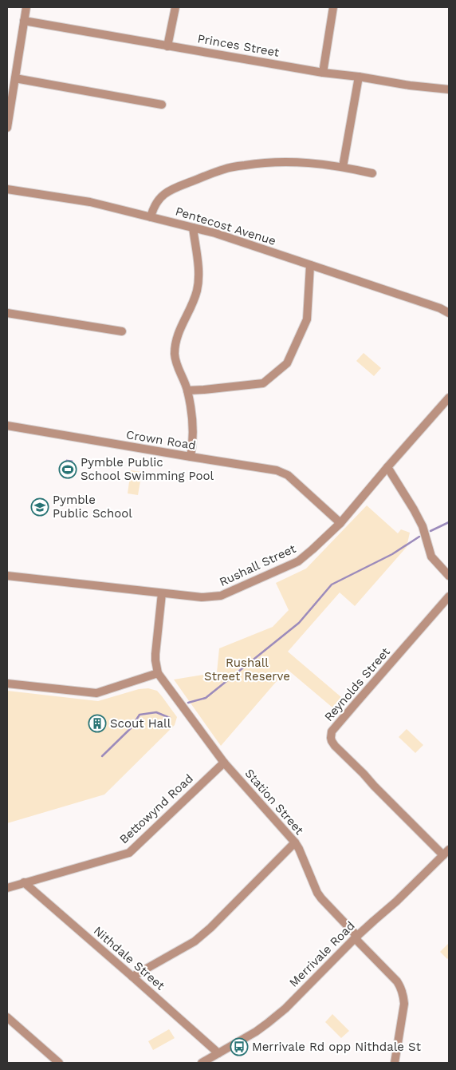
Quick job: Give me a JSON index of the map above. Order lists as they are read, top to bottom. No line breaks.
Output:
{"streets":{"street":["Princes Street","Pentecost Avenue","Crown Road","Rushall Street","Reynolds Street","Station Street","Bettowynd Road","Merrivale Road","Nithdale Street"]},"crossings":[["Crown Road","Rushall Street"],["Rushall Street","Station Street"],["Reynolds Street","Merrivale Road"],["Station Street","Bettowynd Road"],["Station Street","Merrivale Road"],["Bettowynd Road","Nithdale Street"],["Merrivale Road","Nithdale Street"]],"parks":["Rushall Street Reserve"],"places":{"sports":["Pymble Public School Swimming Pool"],"school or university":["Pymble Public School"],"building":["Scout Hall"],"bus stop":["Merrivale Rd opp Nithdale St"]}}
